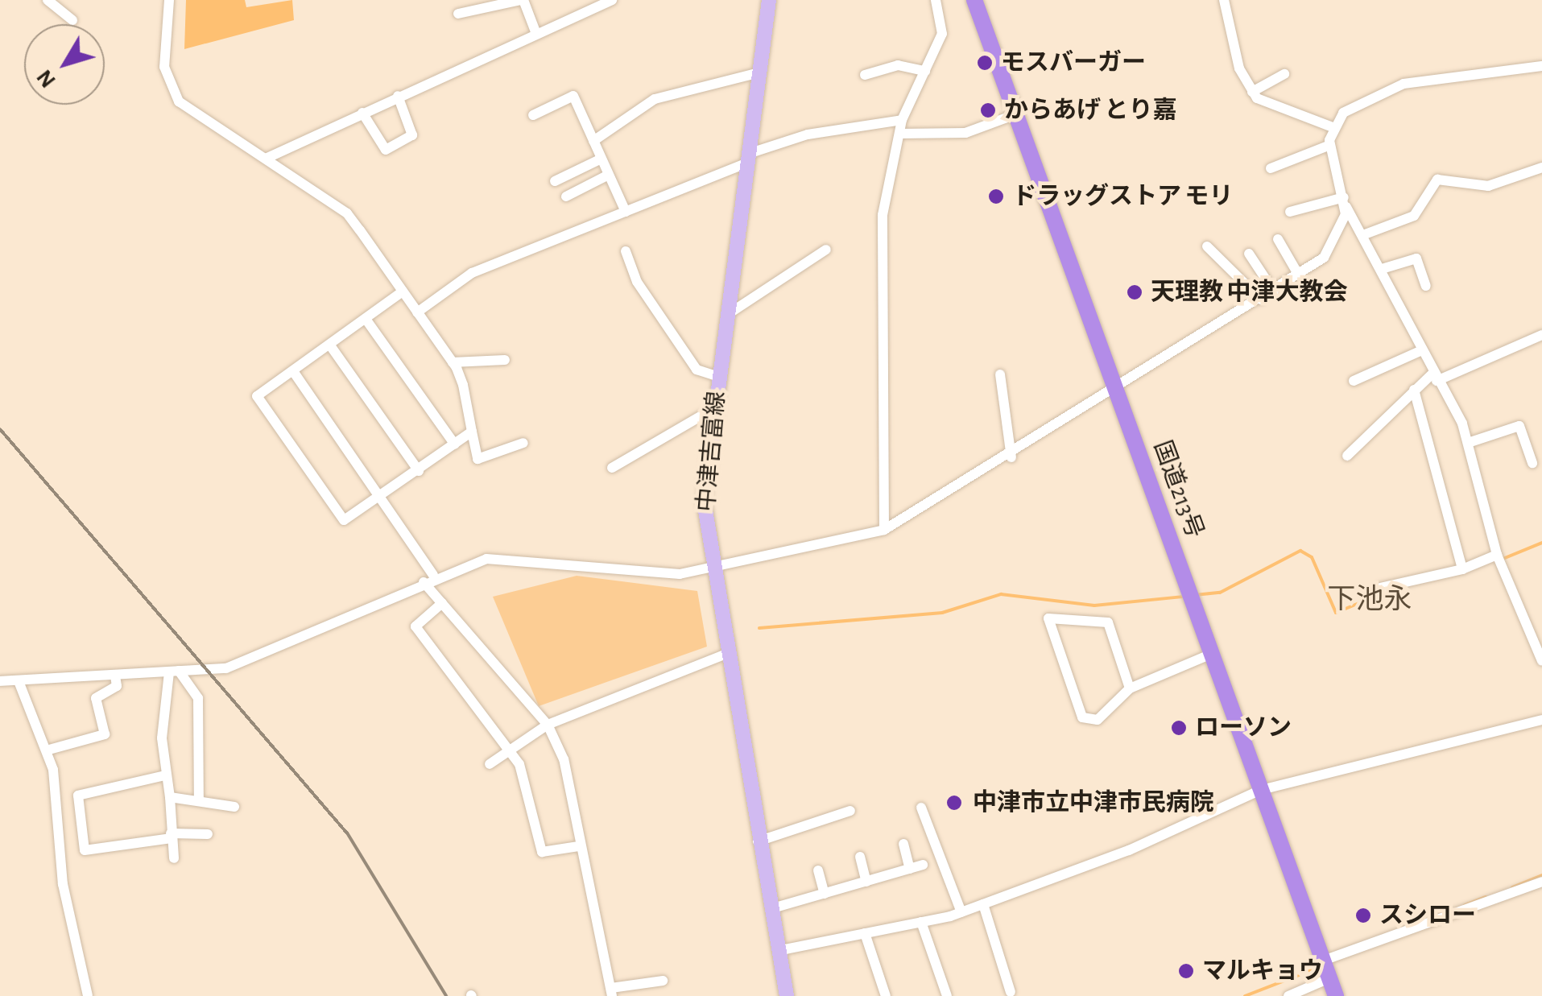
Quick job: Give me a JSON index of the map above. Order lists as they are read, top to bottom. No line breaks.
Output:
{"streets":{"highway":["国道213号"],"main road":["中津吉富線"]},"districts":["下池永"],"places":["モスバーガー","からあげ とり嘉","ドラッグストア モリ","天理教 中津大教会","ローソン","中津市立中津市民病院","スシロー","マルキョウ"],"north":"bottom left"}
